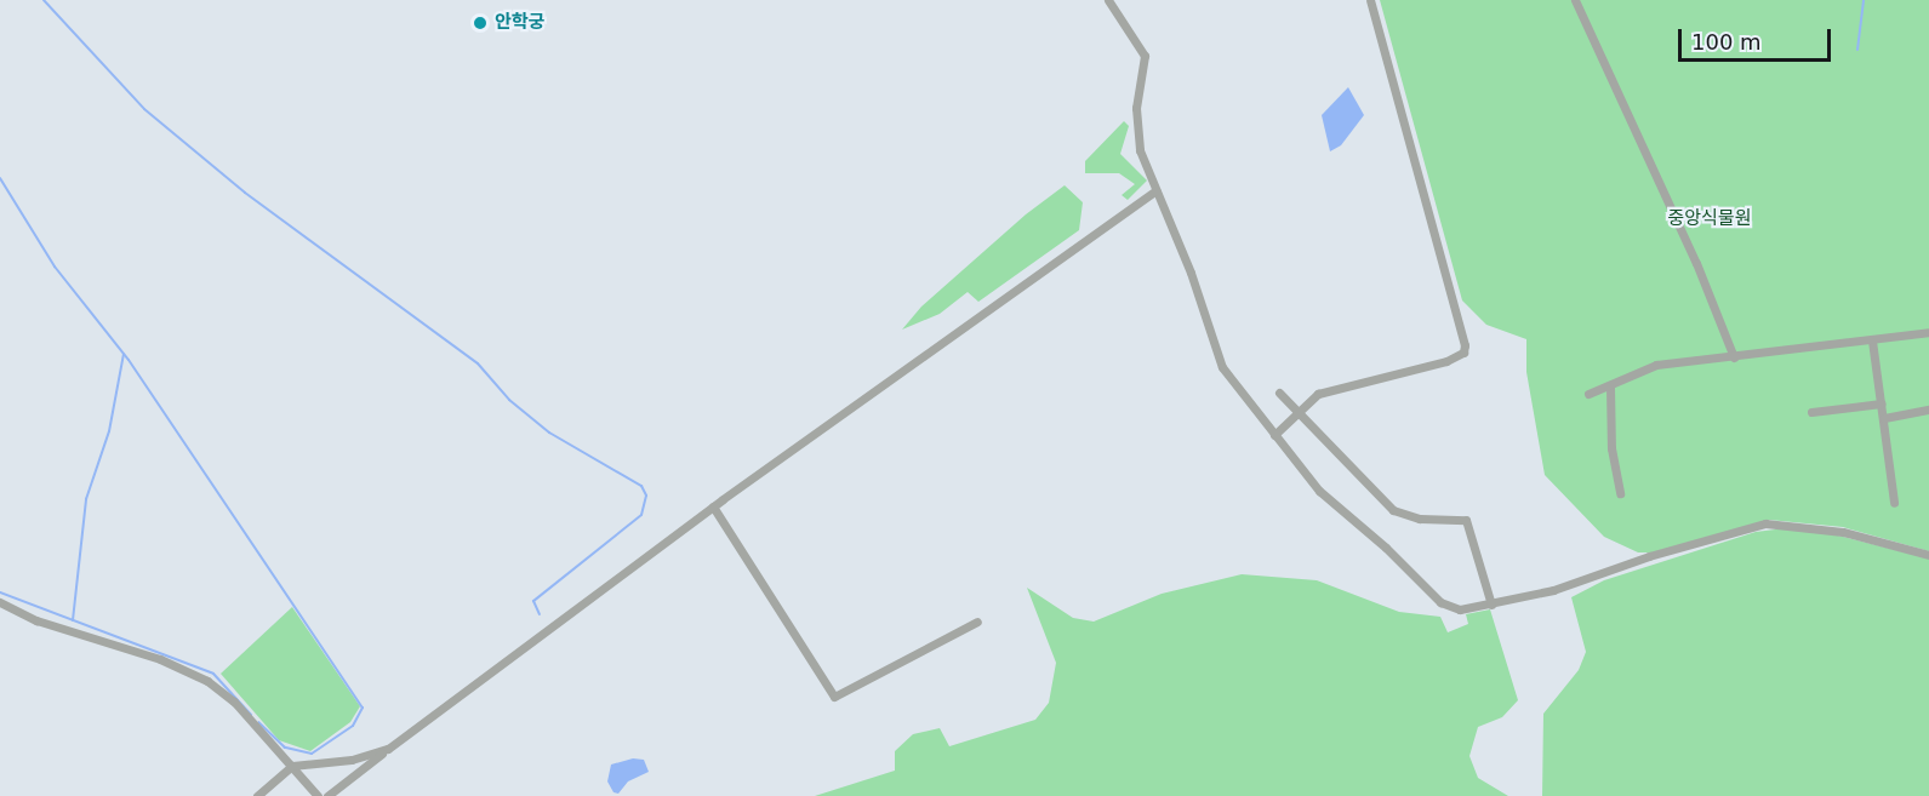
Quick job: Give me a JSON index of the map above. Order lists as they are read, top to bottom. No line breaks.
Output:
{"parks":["중앙식물원"],"places":["안학궁"],"scale_bar":"100 m"}
